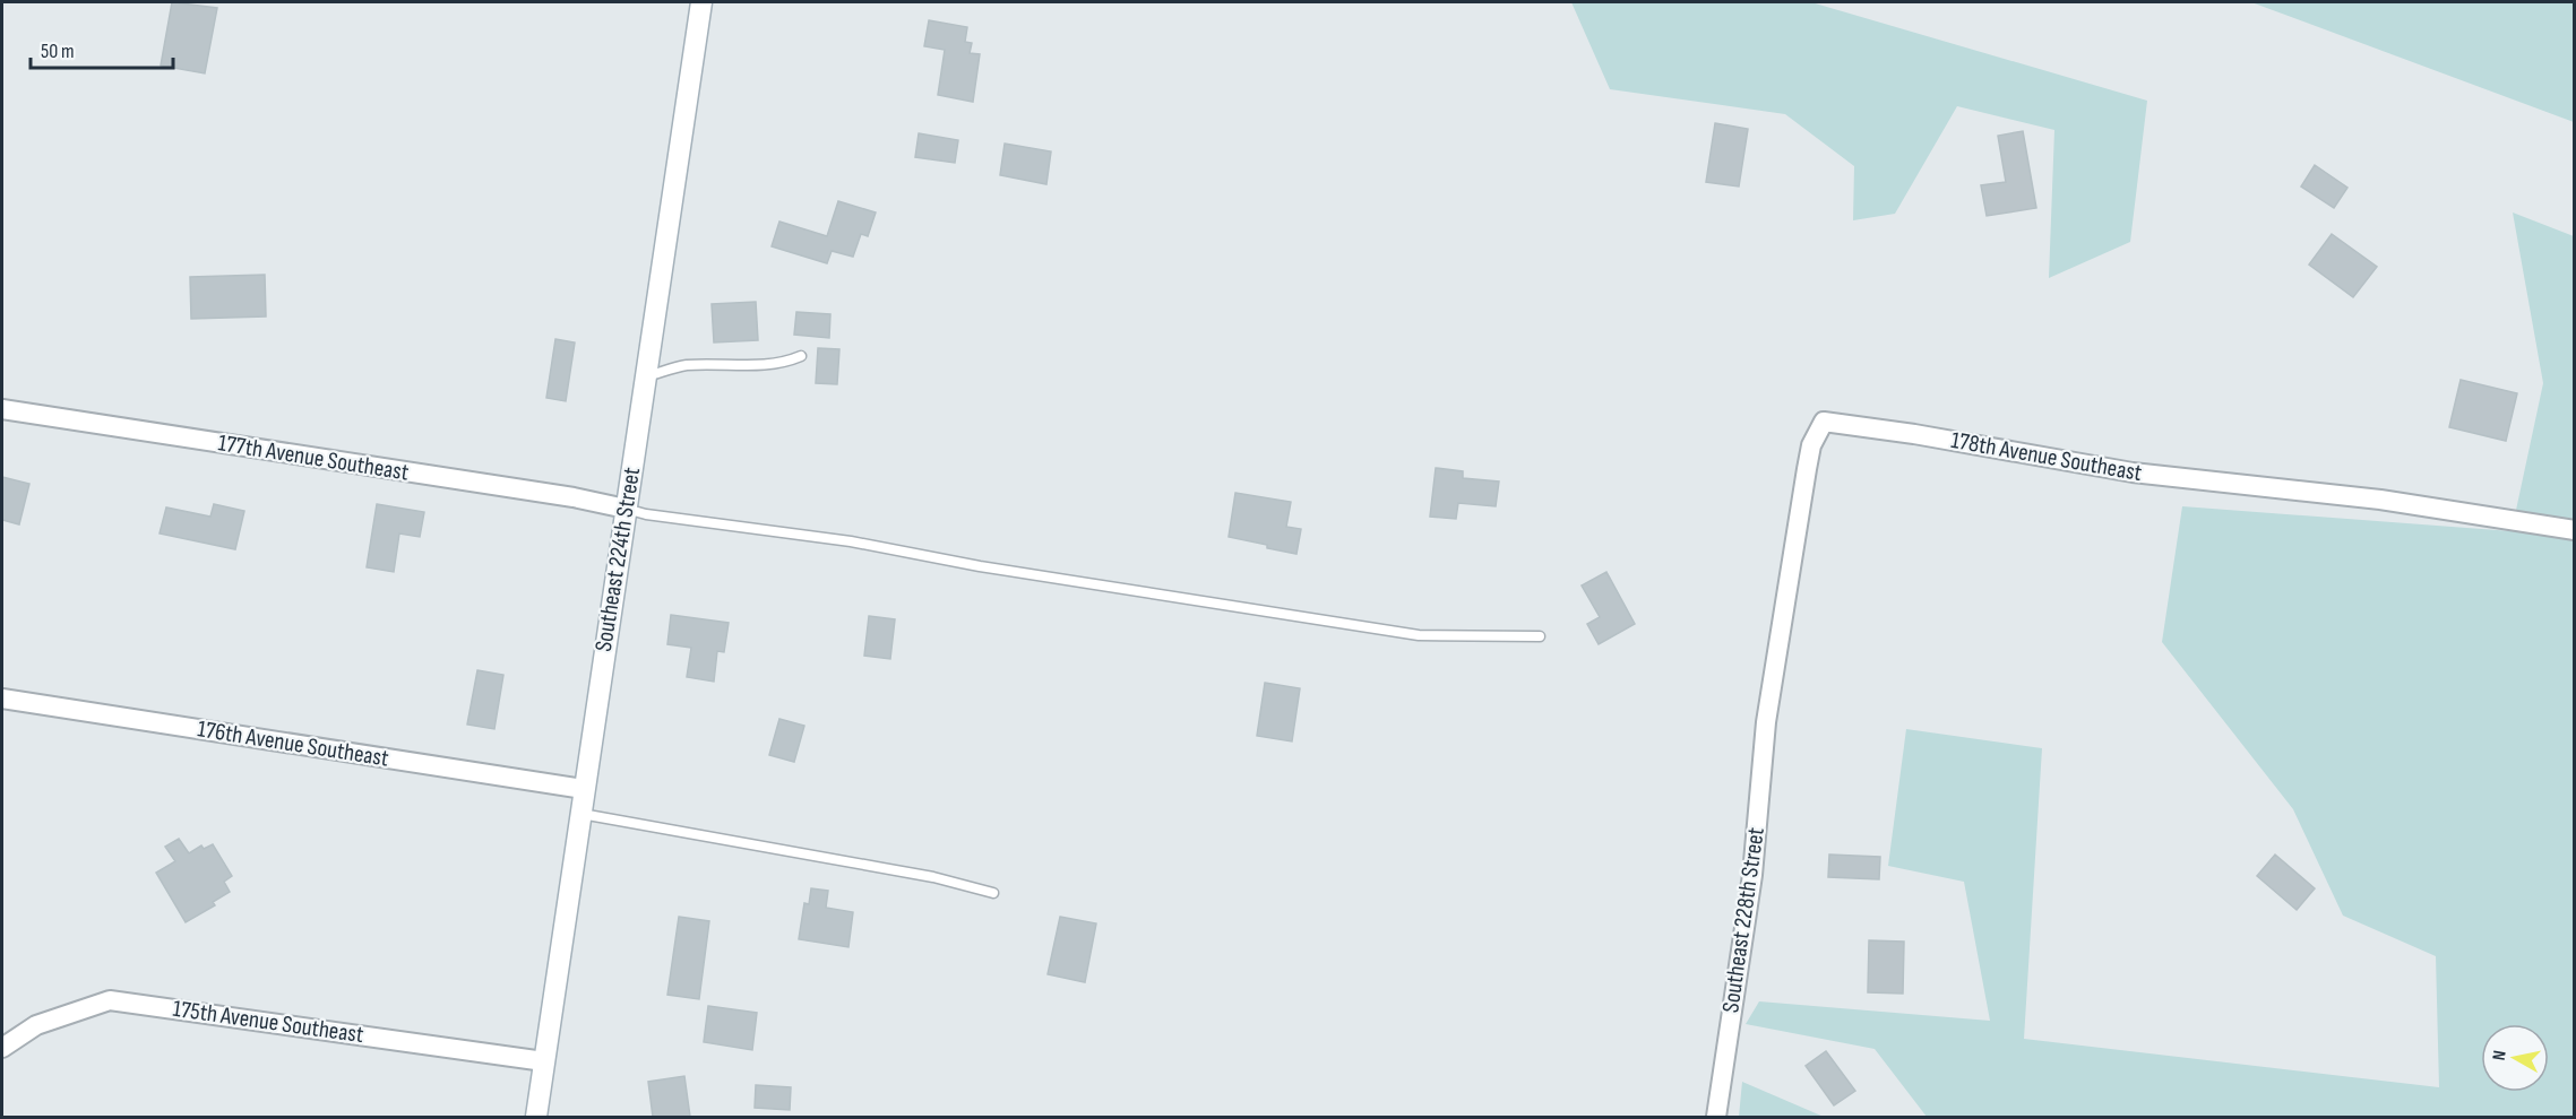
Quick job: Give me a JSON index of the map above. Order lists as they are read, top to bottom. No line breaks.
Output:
{"streets":{"street":["178th Avenue Southeast","177th Avenue Southeast","Southeast 224th Street","176th Avenue Southeast","Southeast 228th Street","175th Avenue Southeast"]},"crossings":[["178th Avenue Southeast","Southeast 228th Street"],["177th Avenue Southeast","Southeast 224th Street"],["Southeast 224th Street","176th Avenue Southeast"],["Southeast 224th Street","175th Avenue Southeast"]],"scale_bar":"50 m","north":"left"}
